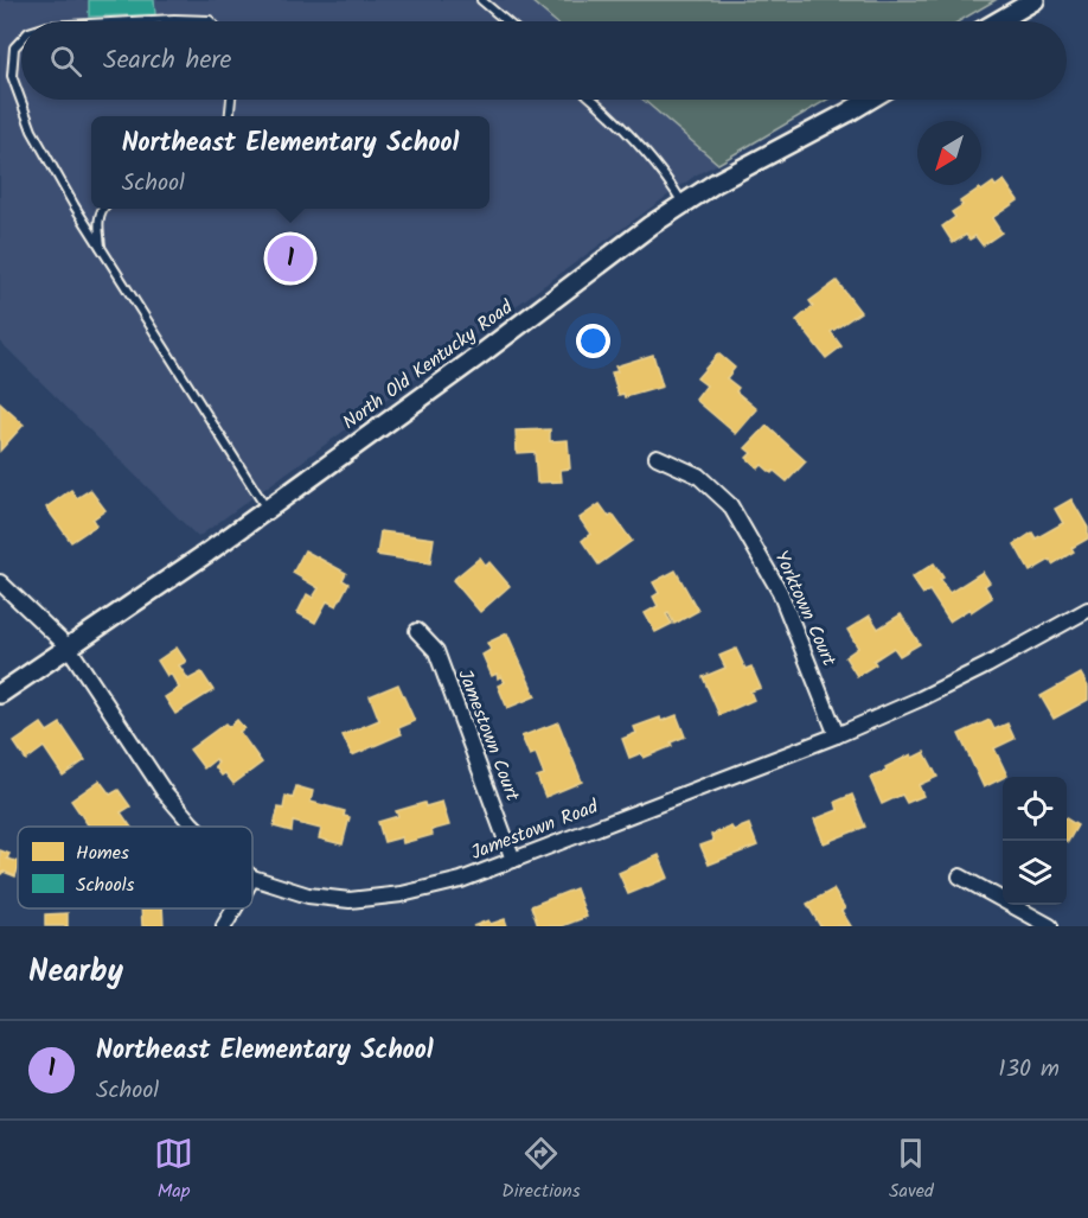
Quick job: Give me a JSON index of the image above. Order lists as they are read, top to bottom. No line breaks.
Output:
{"streets":{"street":["North Old Kentucky Road","Yorktown Court","Jamestown Court","Jamestown Road"]},"crossings":[["North Old Kentucky Road","Jamestown Road"],["Yorktown Court","Jamestown Road"],["Jamestown Court","Jamestown Road"]],"legend":["Homes","Schools"],"north":"bottom left","page":{"search":"Search here","popup":["Northeast Elementary School","School"],"pins":"1","heading":"Nearby","list":[{"mark":"1","name":"Northeast Elementary School","note":"School","value":"130 m"}],"nav":["Map","Directions","Saved"]}}
